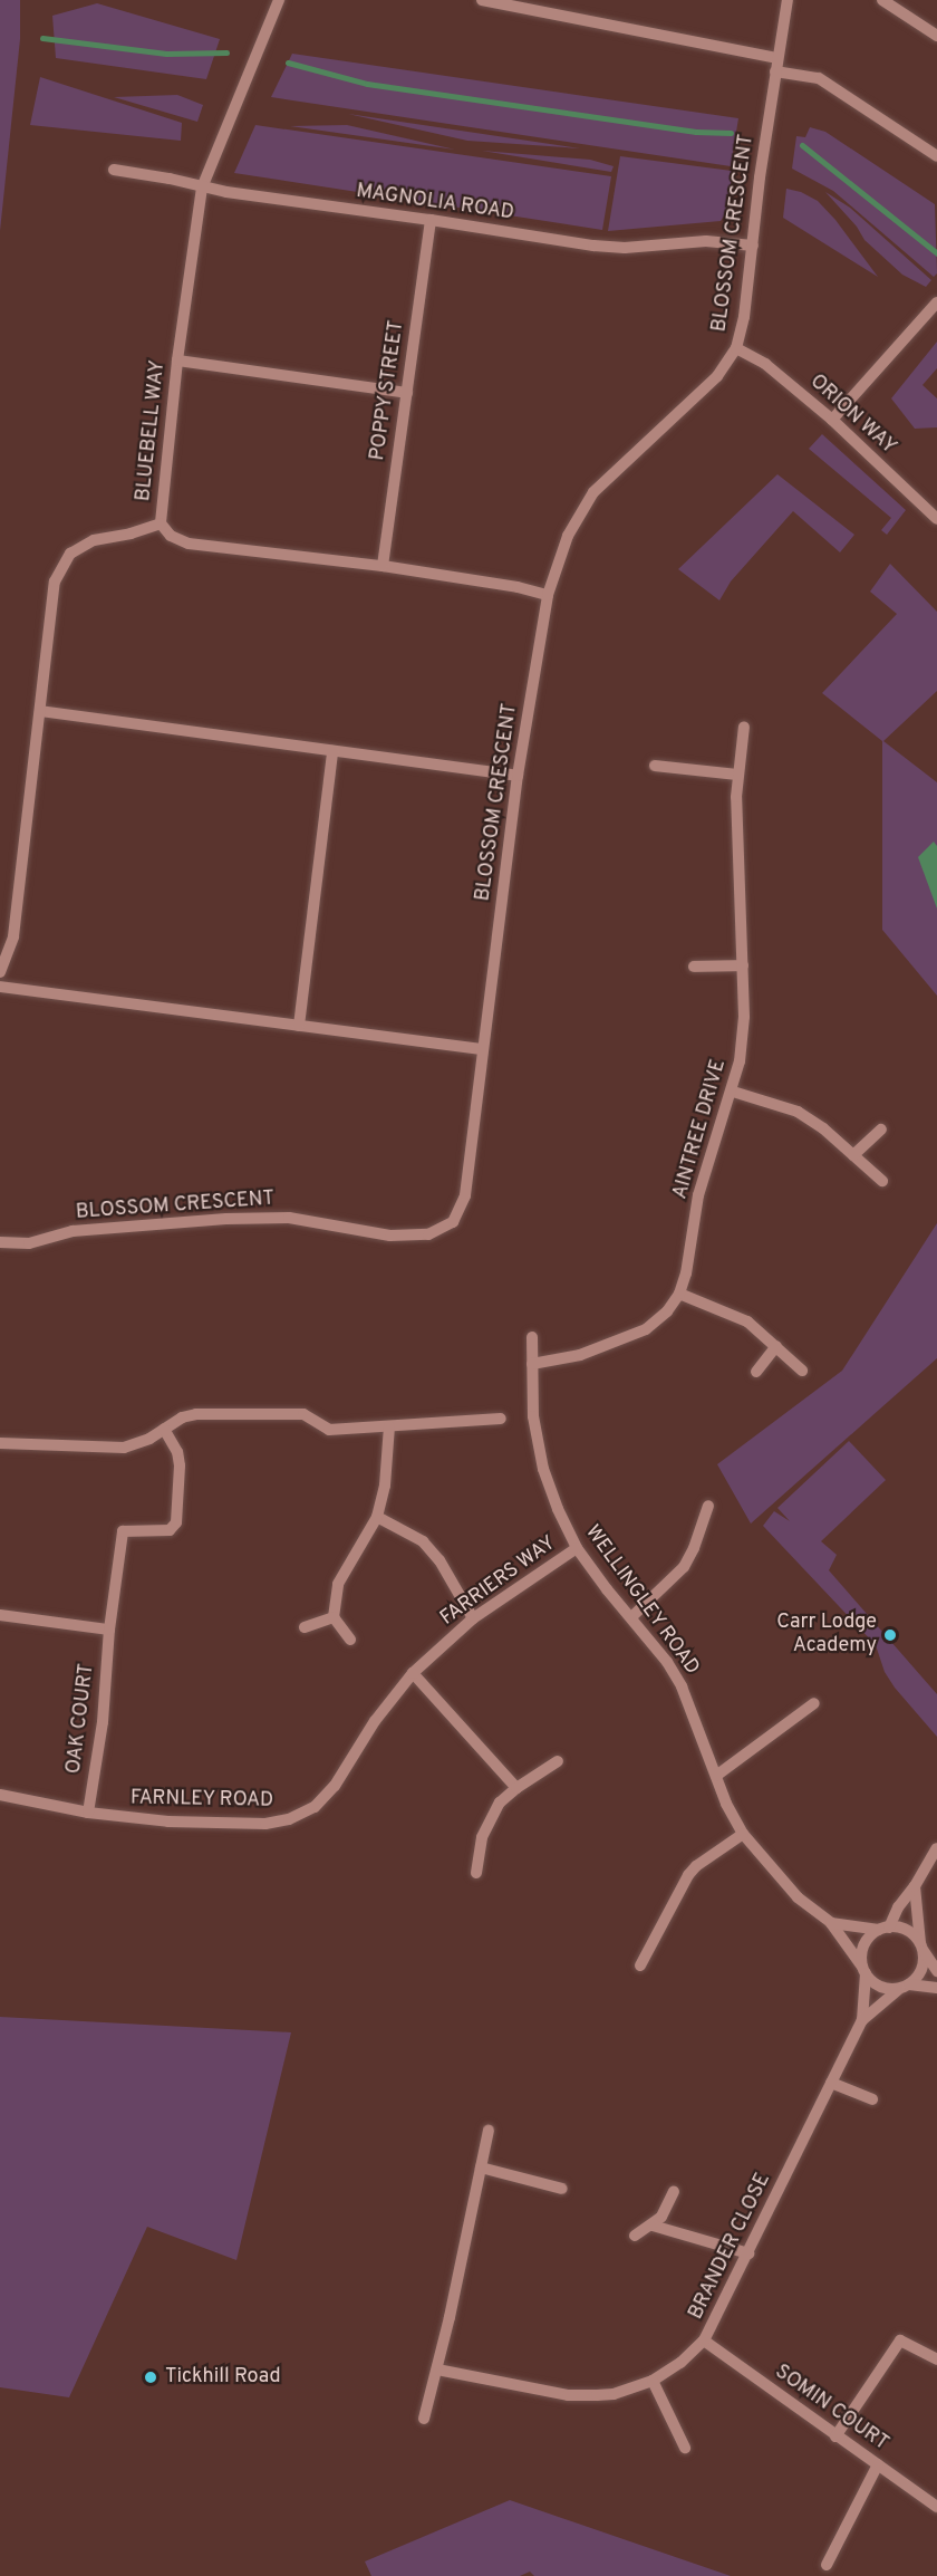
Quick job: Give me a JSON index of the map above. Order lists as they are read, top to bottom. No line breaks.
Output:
{"streets":{"street":["MAGNOLIA ROAD","BLOSSOM CRESCENT","POPPY STREET","ORION WAY","BLUEBELL WAY","AINTREE DRIVE","FARRIERS WAY","WELLINGLEY ROAD","OAK COURT","FARNLEY ROAD","BRANDER CLOSE","SOMIN COURT"]},"crossings":[["MAGNOLIA ROAD","BLOSSOM CRESCENT"],["MAGNOLIA ROAD","POPPY STREET"],["MAGNOLIA ROAD","BLUEBELL WAY"],["BLOSSOM CRESCENT","ORION WAY"],["BLOSSOM CRESCENT","BLUEBELL WAY"],["POPPY STREET","BLUEBELL WAY"],["AINTREE DRIVE","WELLINGLEY ROAD"],["FARRIERS WAY","WELLINGLEY ROAD"],["FARRIERS WAY","FARNLEY ROAD"],["WELLINGLEY ROAD","BRANDER CLOSE"],["OAK COURT","FARNLEY ROAD"],["BRANDER CLOSE","SOMIN COURT"]],"places":["Carr Lodge Academy","Tickhill Road"]}
